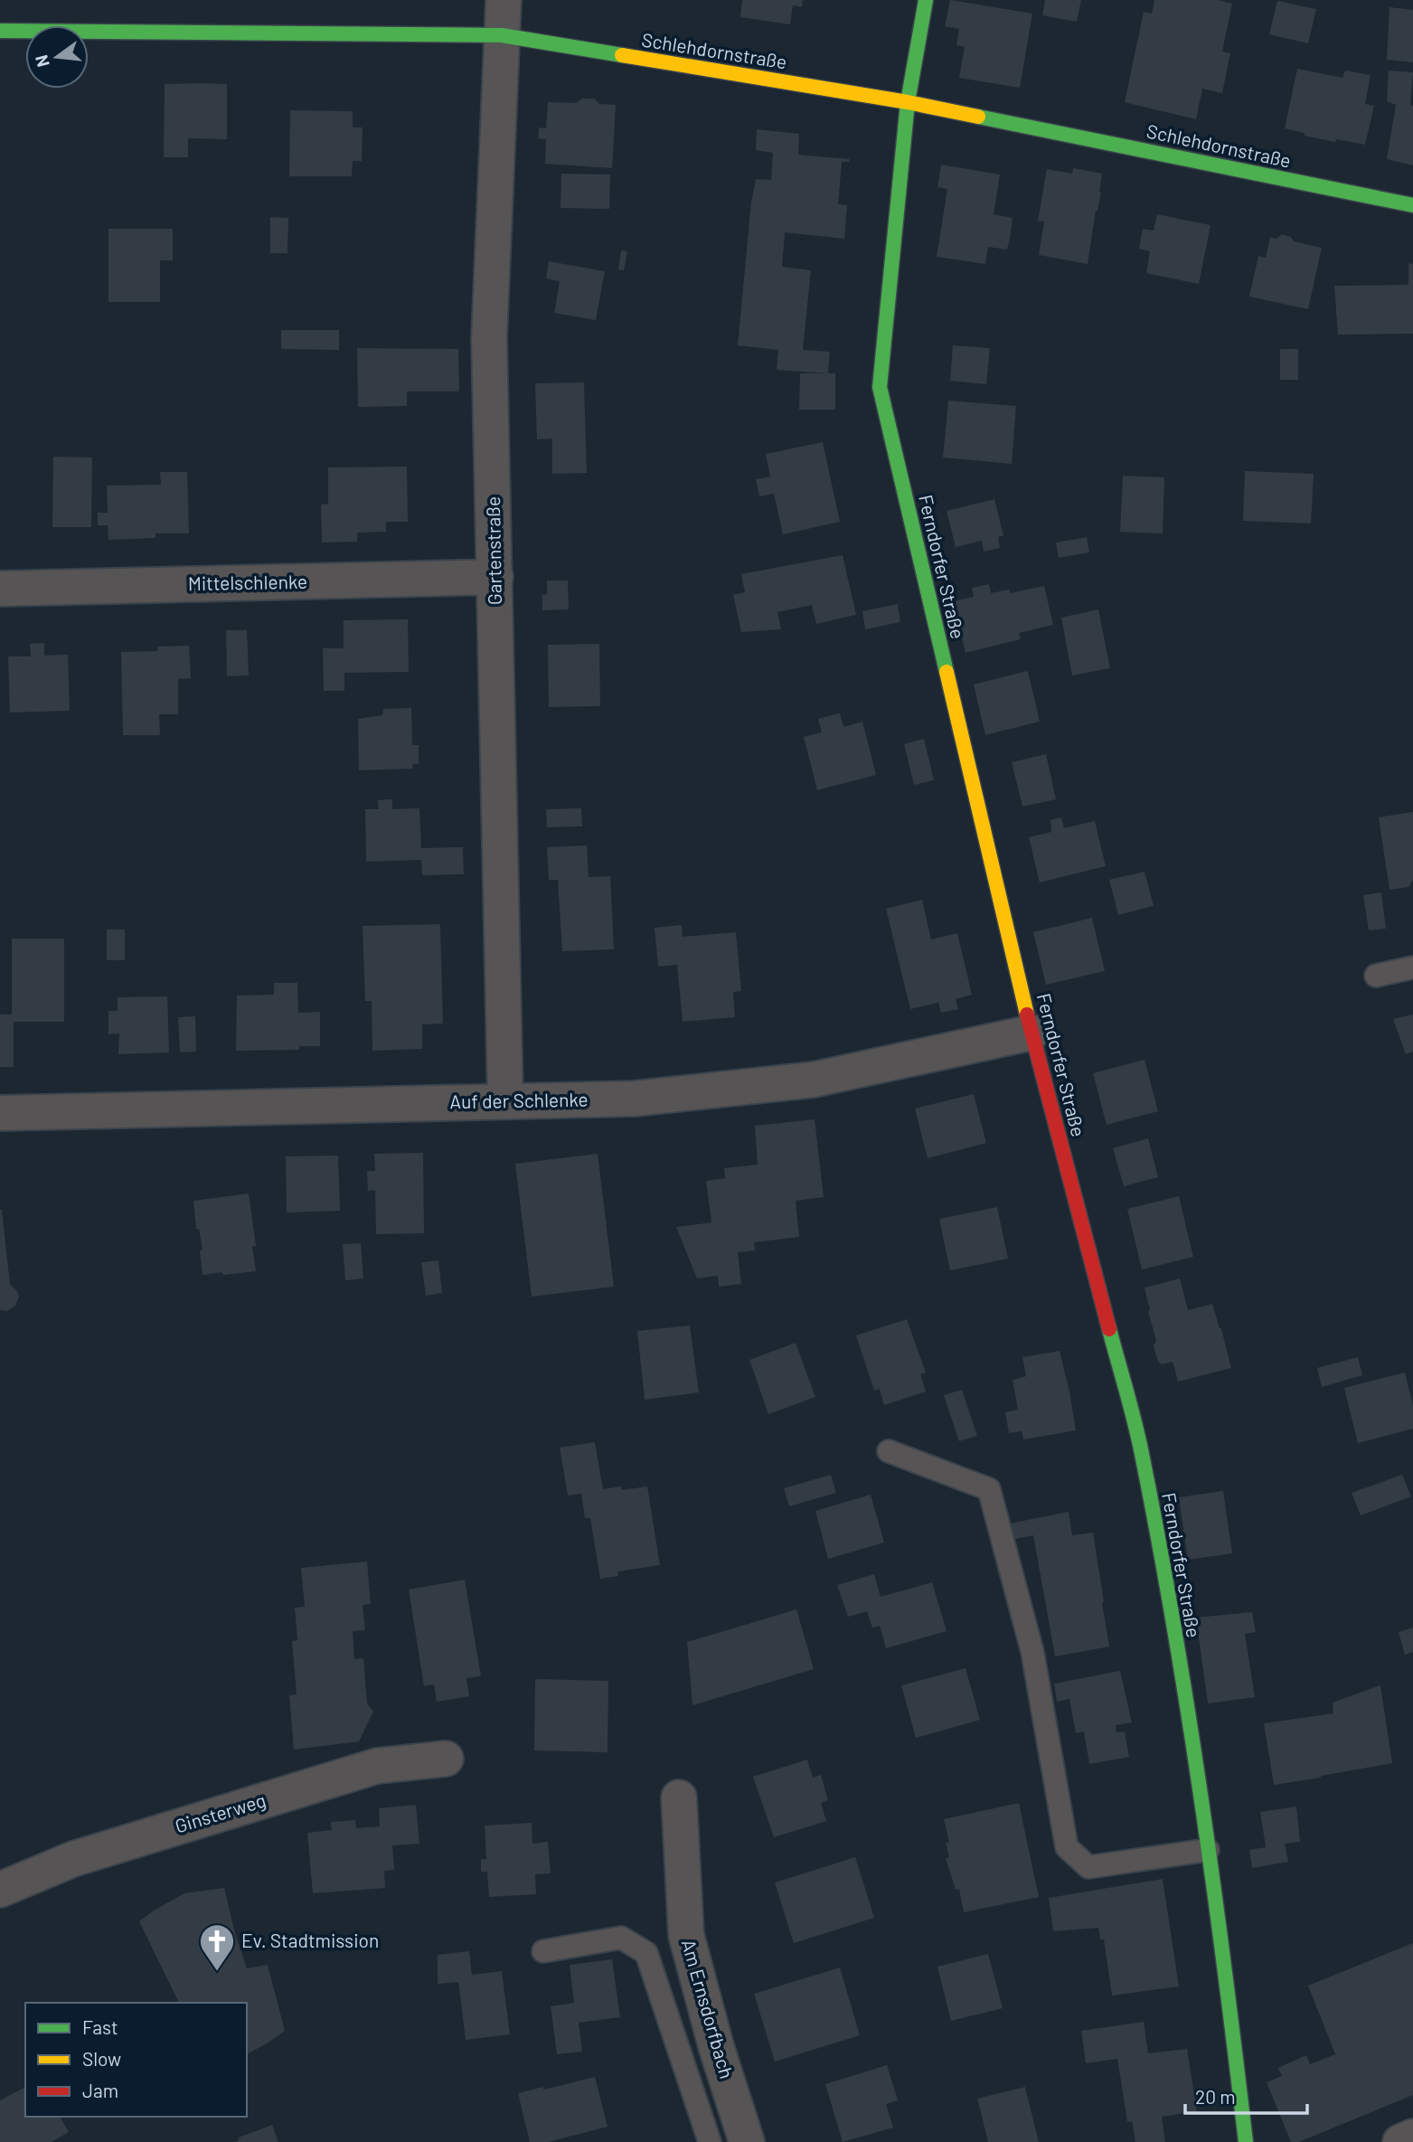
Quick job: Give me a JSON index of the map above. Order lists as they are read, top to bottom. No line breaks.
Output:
{"streets":{"street":["Schlehdornstraße","Gartenstraße","Ferndorfer Straße","Mittelschlenke","Auf der Schlenke","Ginsterweg","Am Ernsdorfbach"]},"crossings":[["Schlehdornstraße","Gartenstraße"],["Schlehdornstraße","Ferndorfer Straße"],["Gartenstraße","Mittelschlenke"],["Gartenstraße","Auf der Schlenke"],["Ferndorfer Straße","Auf der Schlenke"]],"places":{"church":["Ev. Stadtmission"]},"legend":["Fast","Slow","Jam"],"scale_bar":"20 m","north":"left"}
